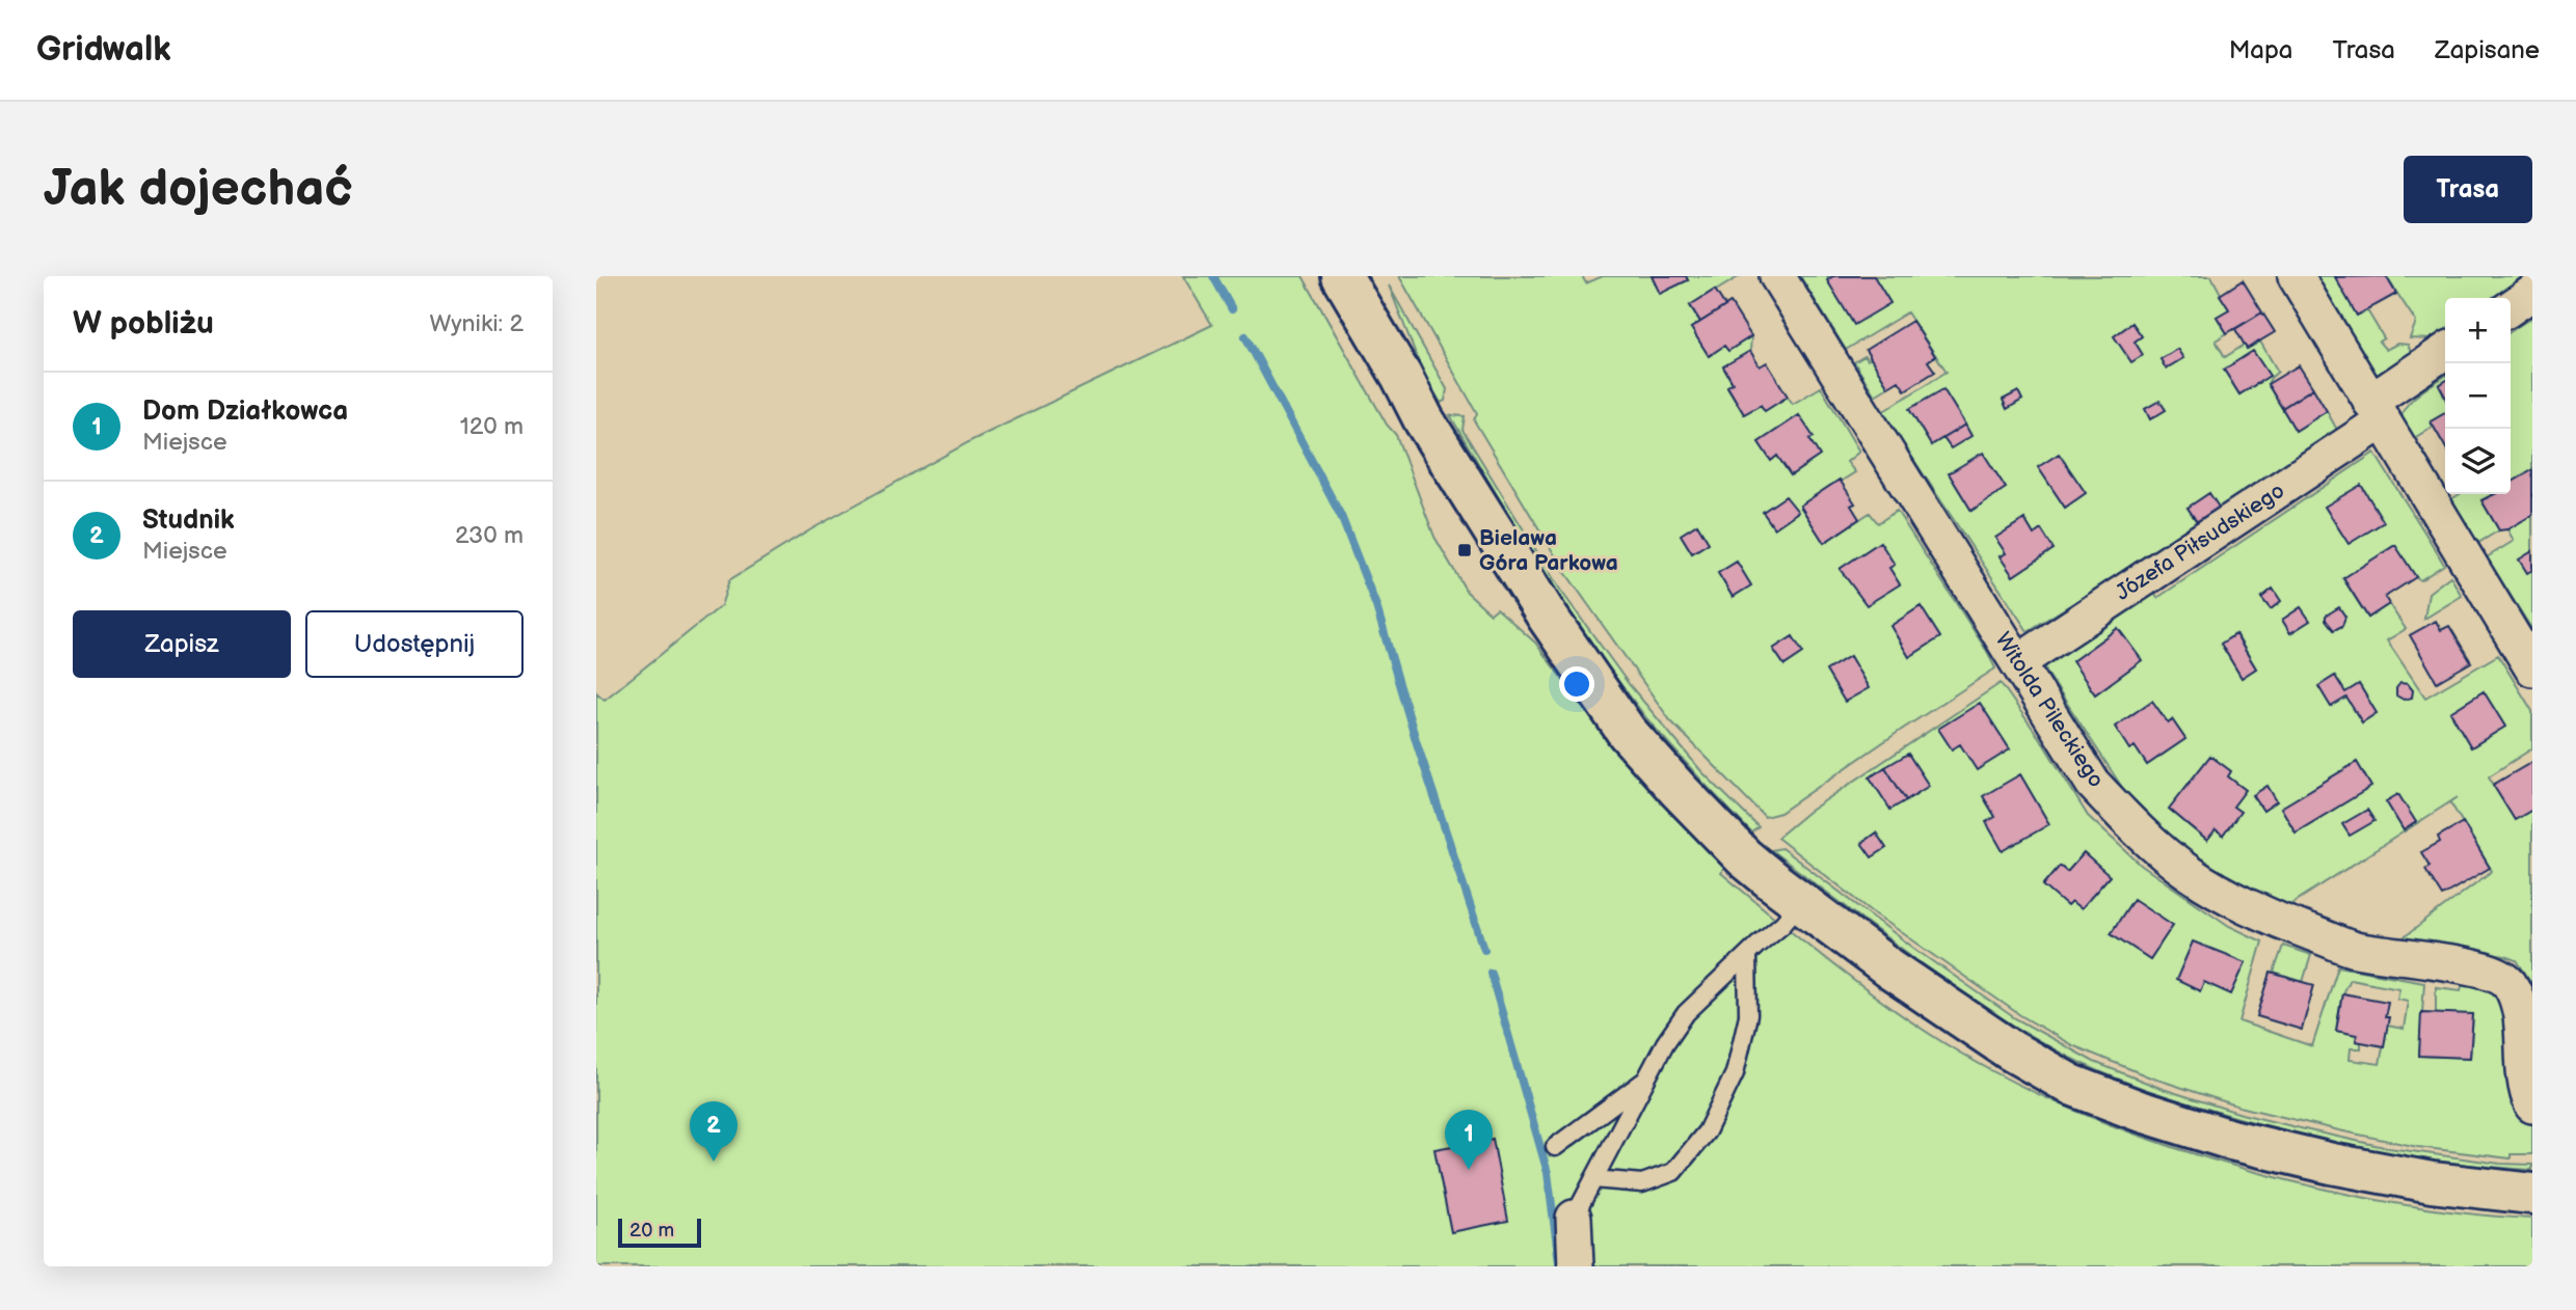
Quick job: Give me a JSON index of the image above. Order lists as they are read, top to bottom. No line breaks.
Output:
{"streets":{"street":["Józefa Piłsudskiego","Witolda Pileckiego"]},"crossings":[["Józefa Piłsudskiego","Witolda Pileckiego"]],"places":{"transit":["Bielawa Góra Parkowa"]},"scale_bar":"20 m","page":{"header":"Gridwalk","nav":["Mapa","Trasa","Zapisane"],"buttons":["Trasa",["Zapisz","Udostępnij"]],"title":"Jak dojechać","heading":["W pobliżu","Wyniki: 2"],"map_buttons":["+","−"],"list":[{"mark":"1","name":"Dom Działkowca","note":"Miejsce","value":"120 m"},{"mark":"2","name":"Studnik","note":"Miejsce","value":"230 m"}],"pins":["2","1"],"scale":"20 m"}}
